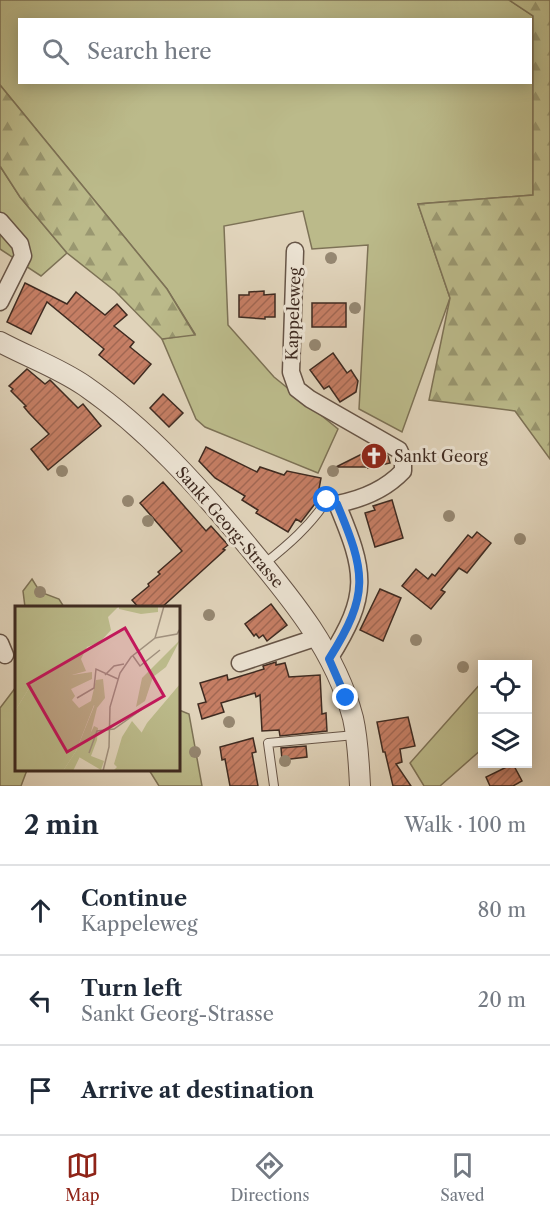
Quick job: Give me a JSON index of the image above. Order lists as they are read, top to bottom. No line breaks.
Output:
{"streets":{"street":["Kappeleweg","Sankt Georg-Strasse"]},"places":{"church":["Sankt Georg"]},"page":{"search":"Search here","heading":["2 min","Walk · 100 m"],"list":[["Continue","Kappeleweg","80 m"],["Turn left","Sankt Georg-Strasse","20 m"],"Arrive at destination"],"nav":["Map","Directions","Saved"]}}
